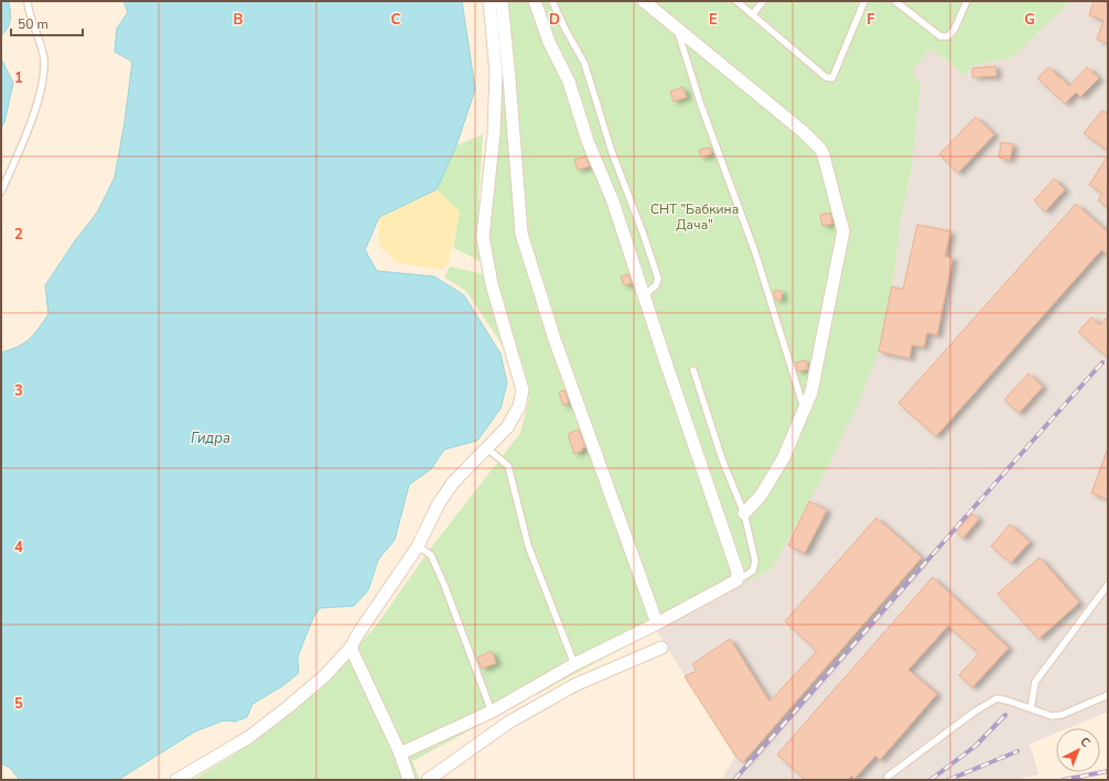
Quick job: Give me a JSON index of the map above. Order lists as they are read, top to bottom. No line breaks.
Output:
{"water":["Гидра"],"parks":["СНТ \"Бабкина Дача\""],"scale_bar":"50 m","north":"top right","grid":{"columns":["B","C","D","E","F","G"],"rows":["1","2","3","4","5"]}}
